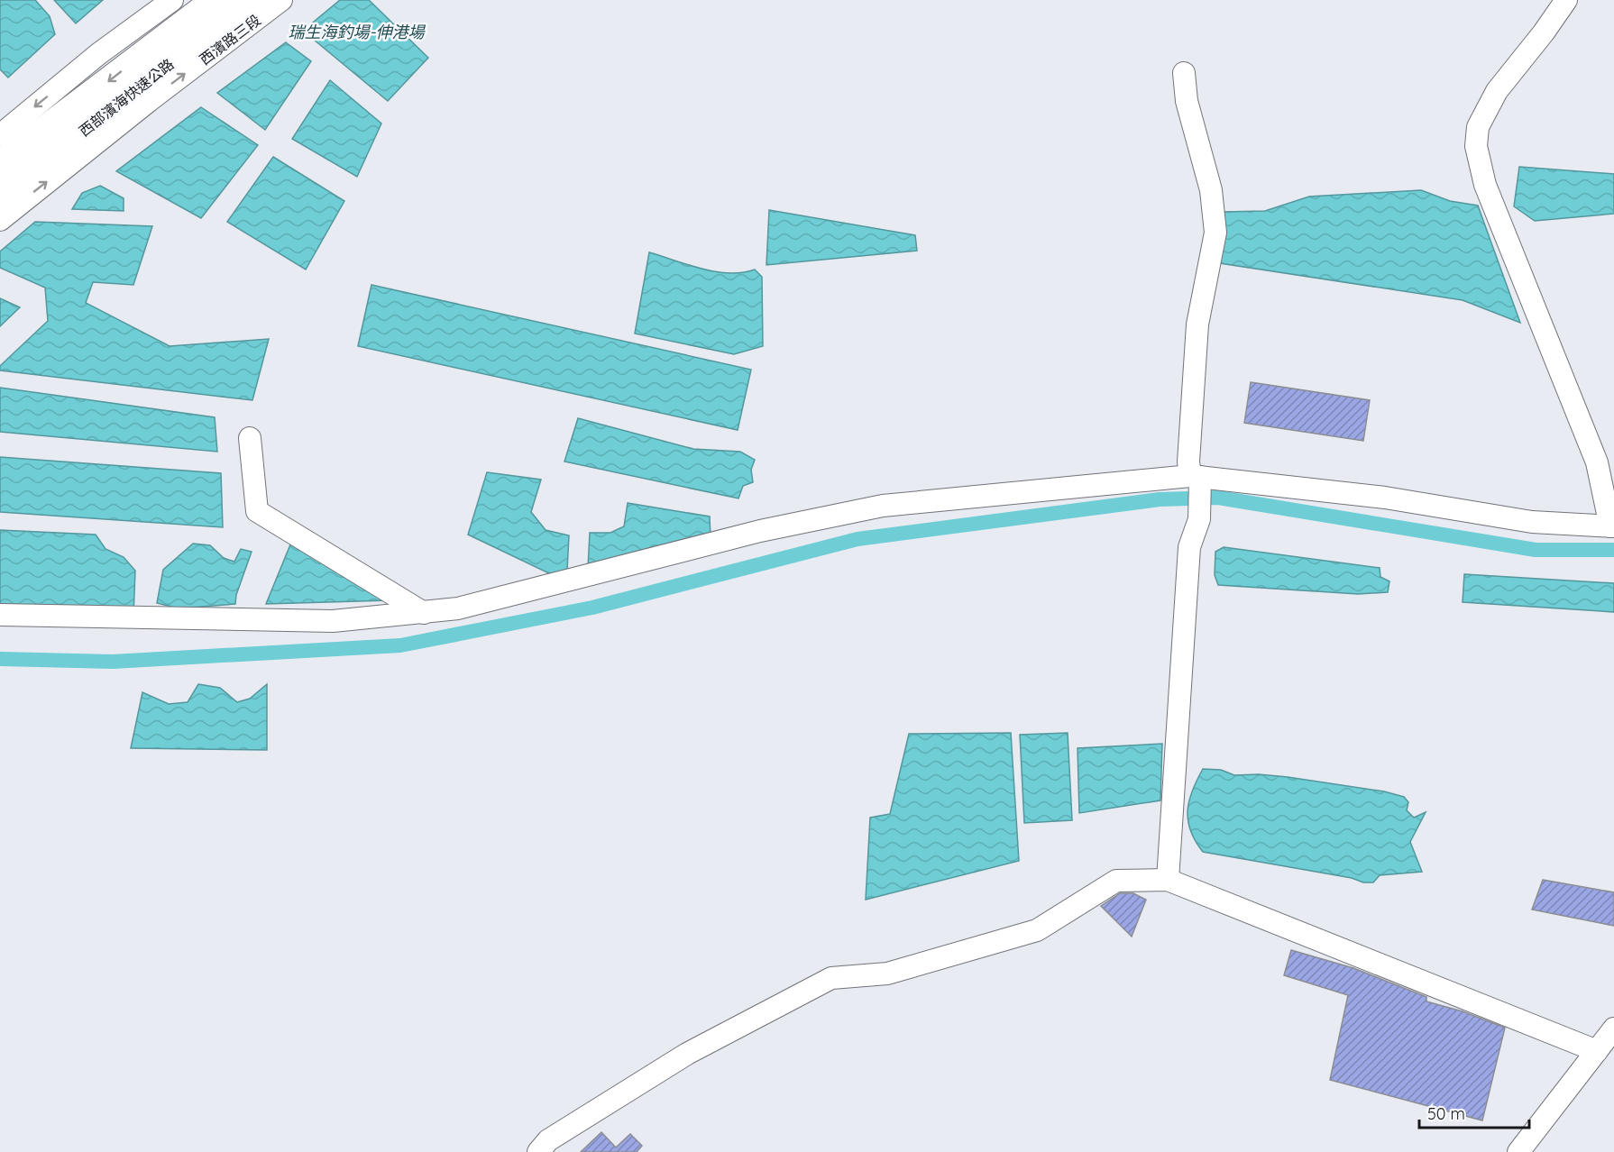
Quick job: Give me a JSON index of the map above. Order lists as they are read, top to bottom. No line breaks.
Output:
{"streets":{"highway":["西部濱海快速公路"],"street":["西濱路三段"]},"water":["瑞生海釣場-伸港場"],"scale_bar":"50 m"}
